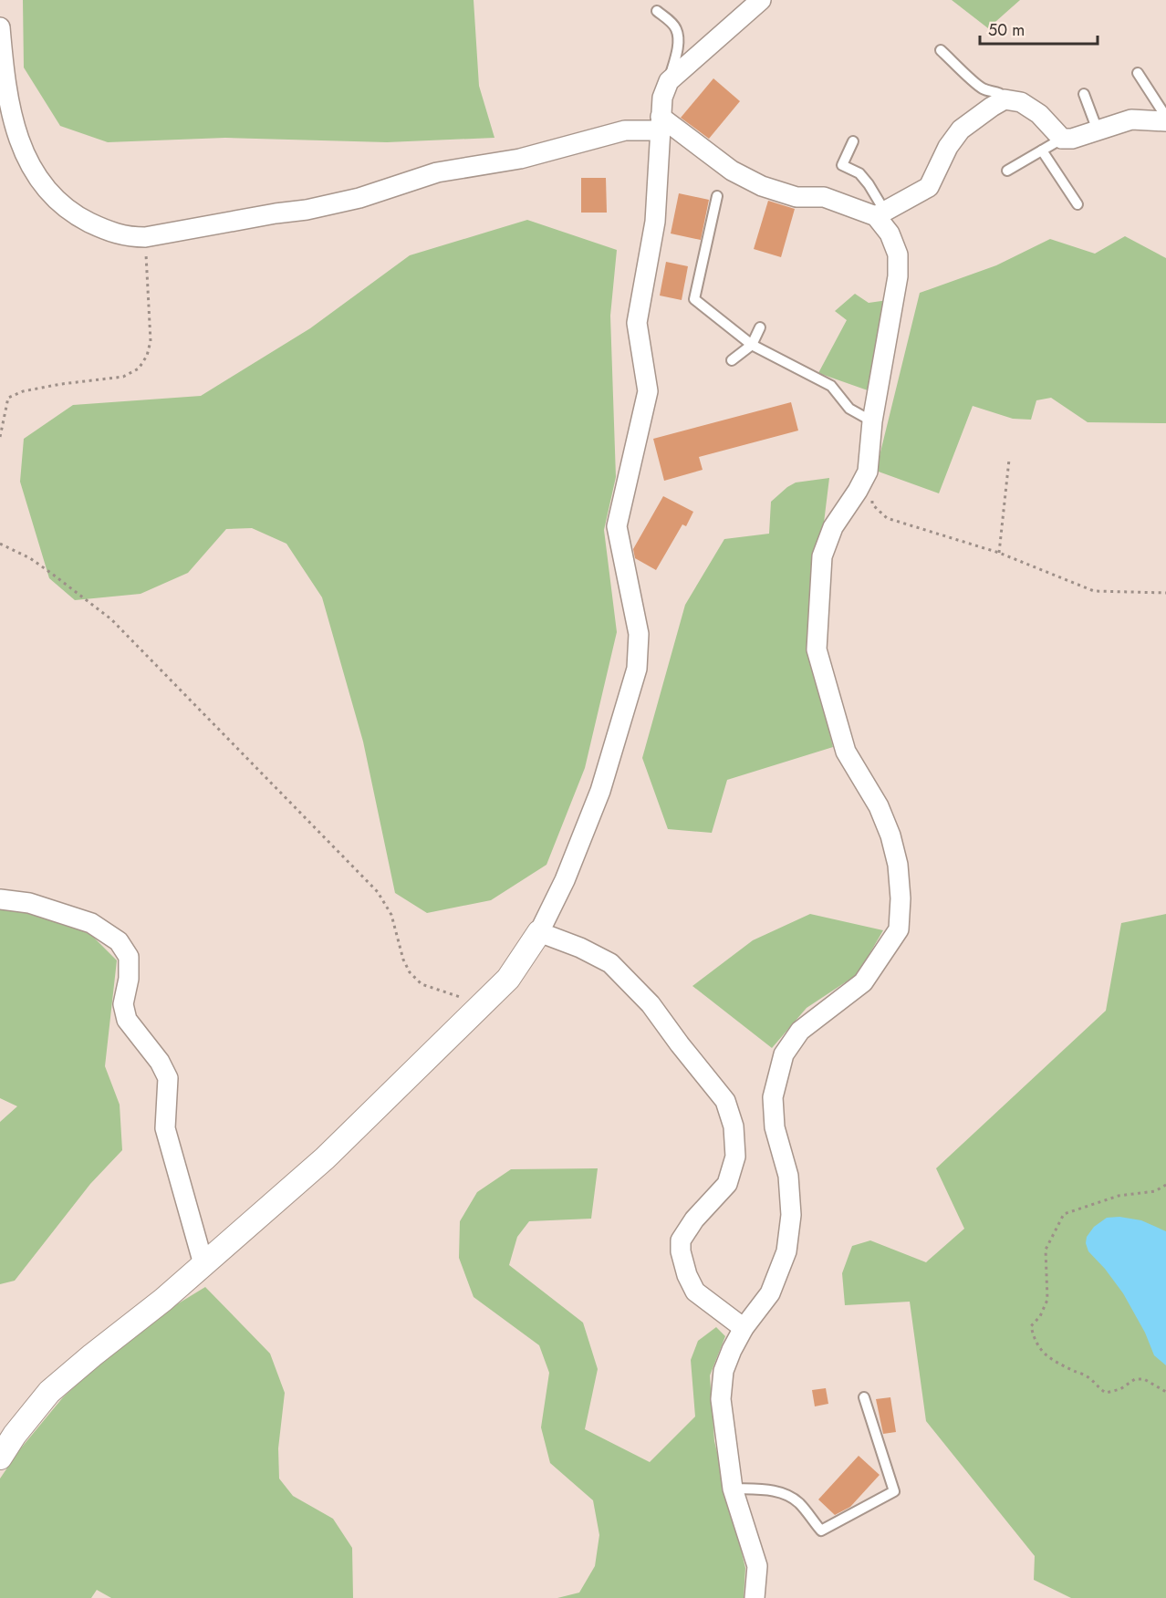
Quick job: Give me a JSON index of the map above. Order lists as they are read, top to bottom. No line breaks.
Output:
{"scale_bar":"50 m"}
